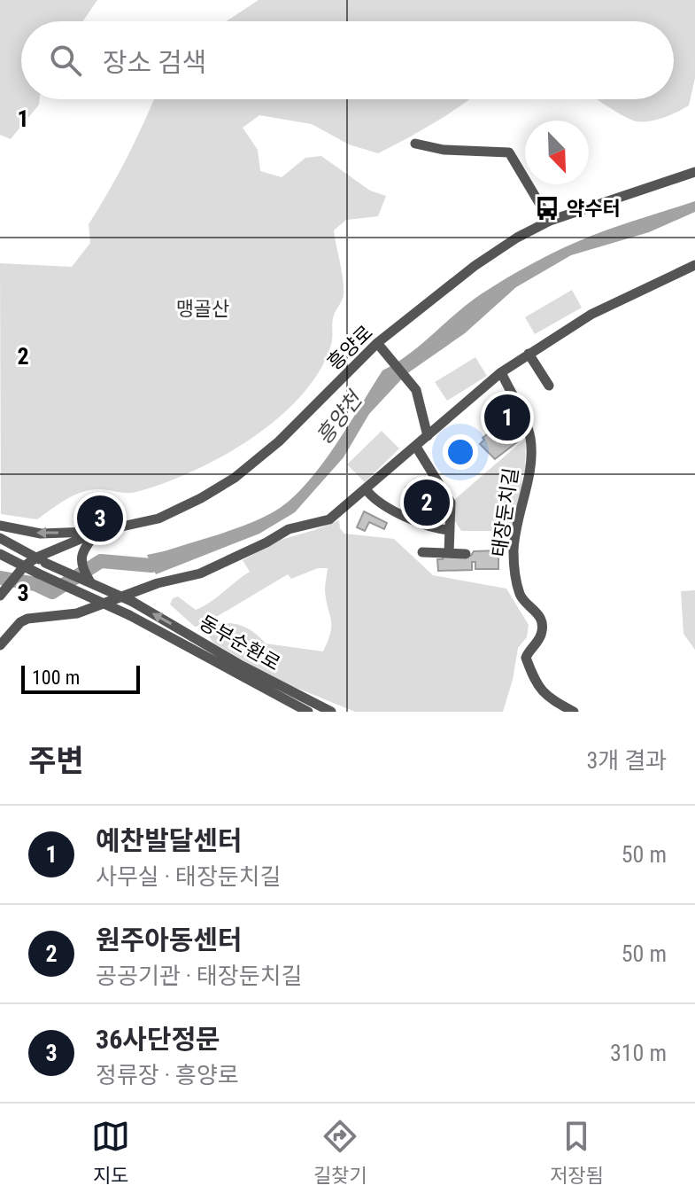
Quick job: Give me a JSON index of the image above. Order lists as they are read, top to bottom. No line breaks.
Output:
{"streets":{"street":["흥양로","태장둔치길","동부순환로"]},"crossings":[["흥양로","동부순환로"]],"water":["흥양천"],"parks":["맹골산"],"places":{"bus stop":["약수터"]},"scale_bar":"100 m","north":"bottom right","page":{"search":"장소 검색","pins":["1","2","3"],"scale":"100 m","heading":["주변","3개 결과"],"list":[{"mark":"1","name":"예찬발달센터","note":"사무실 · 태장둔치길","value":"50 m"},{"mark":"2","name":"원주아동센터","note":"공공기관 · 태장둔치길","value":"50 m"},{"mark":"3","name":"36사단정문","note":"정류장 · 흥양로","value":"310 m"}],"nav":["지도","길찾기","저장됨"]},"grid":{"rows":["1","2","3"]}}
